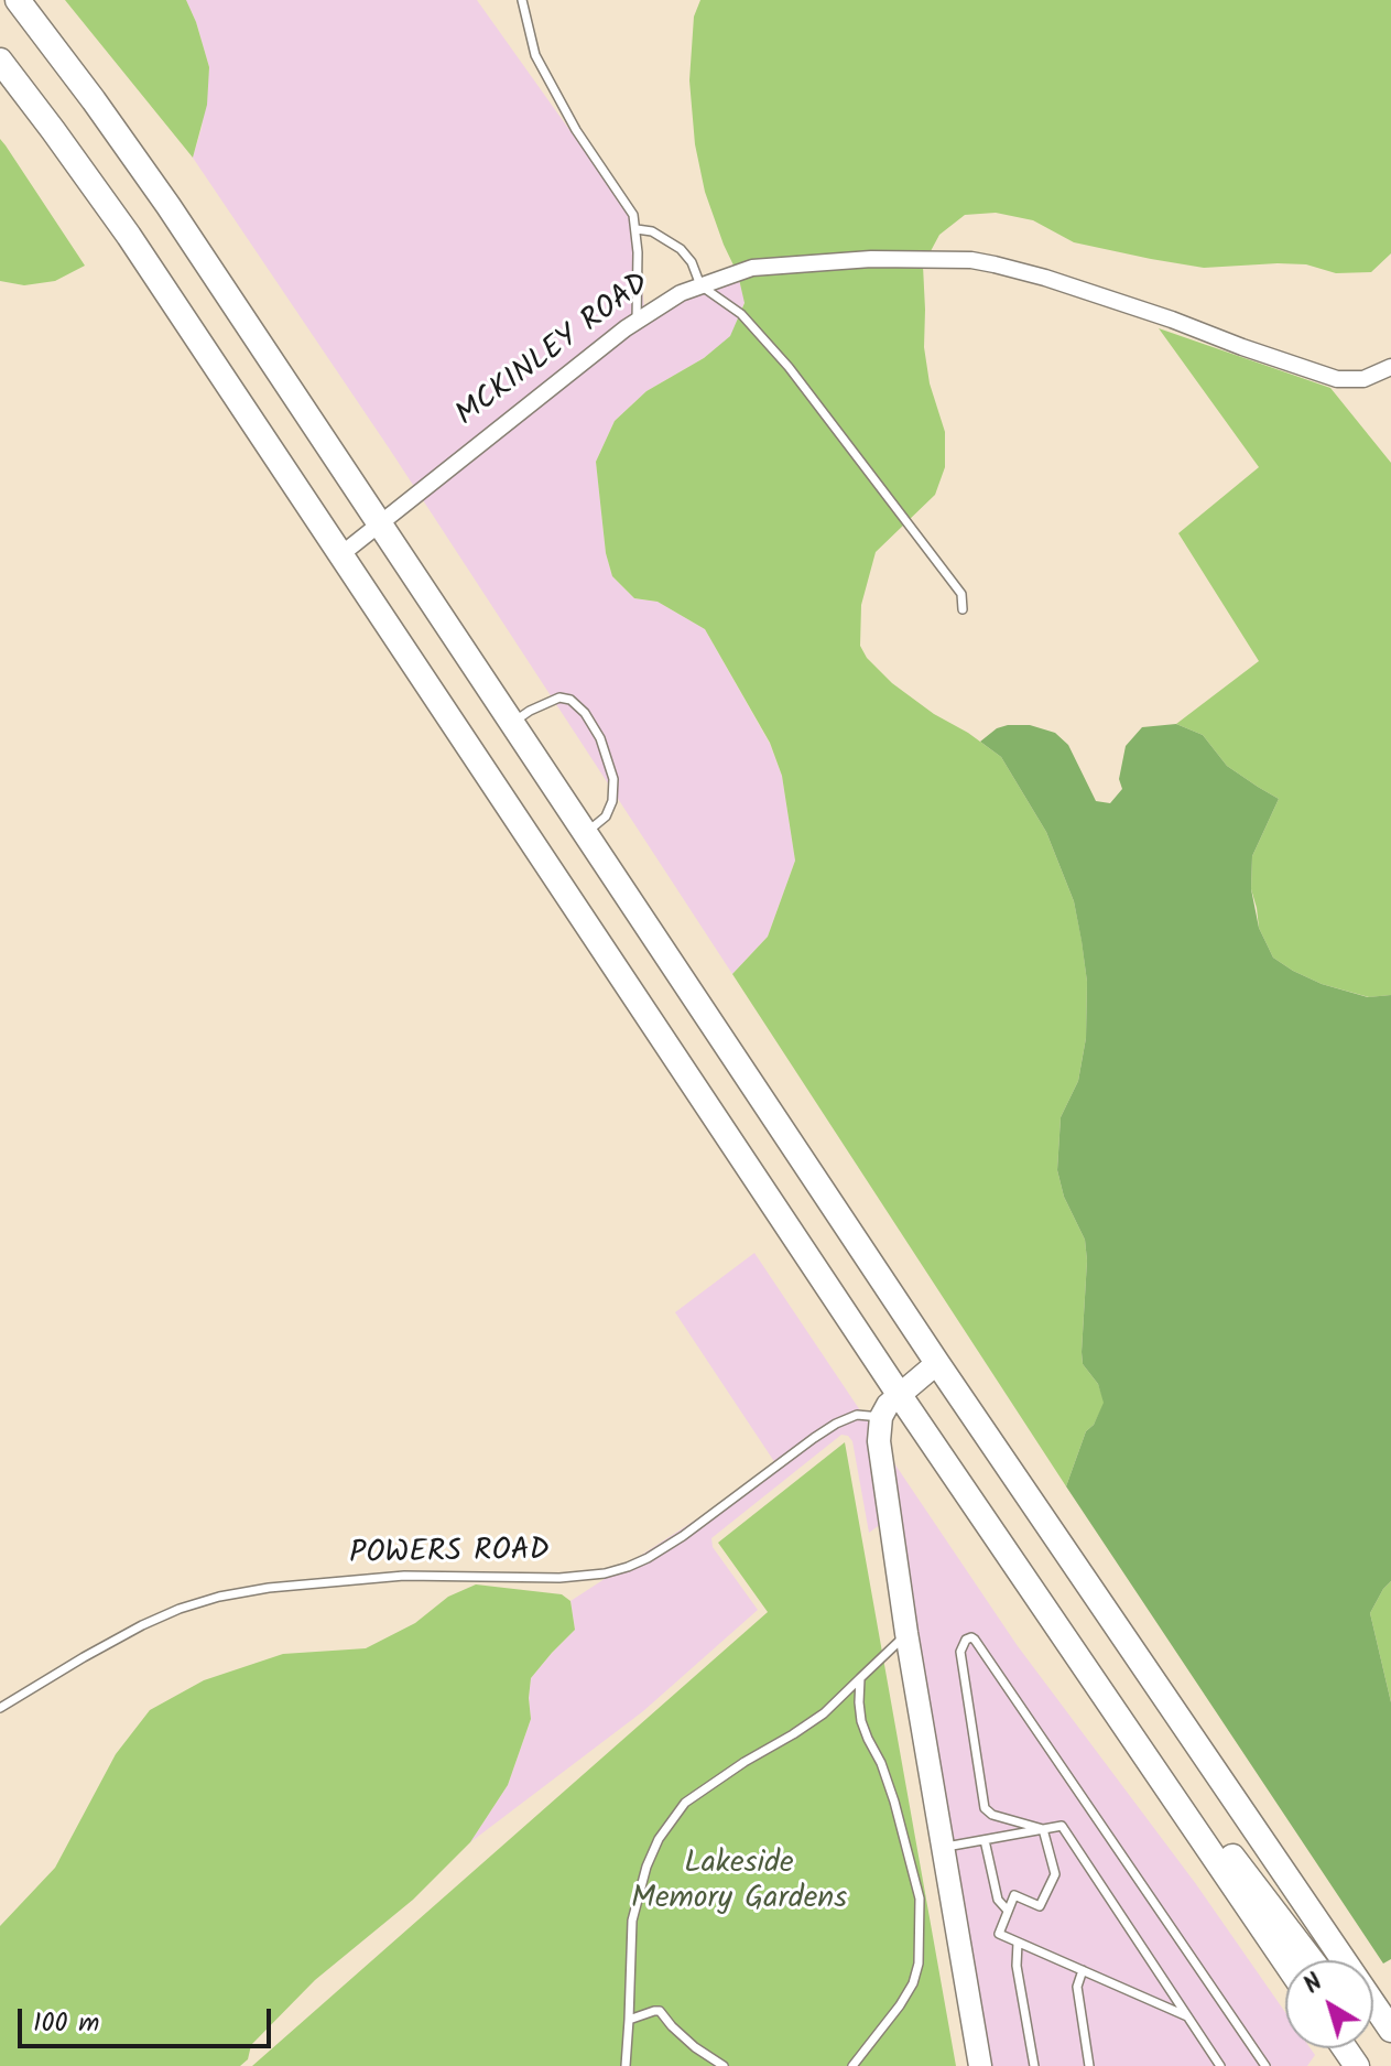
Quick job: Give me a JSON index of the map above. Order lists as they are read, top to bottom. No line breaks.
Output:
{"streets":{"street":["MCKINLEY ROAD"],"lane":["POWERS ROAD"]},"parks":["Lakeside Memory Gardens"],"scale_bar":"100 m","north":"top left"}
